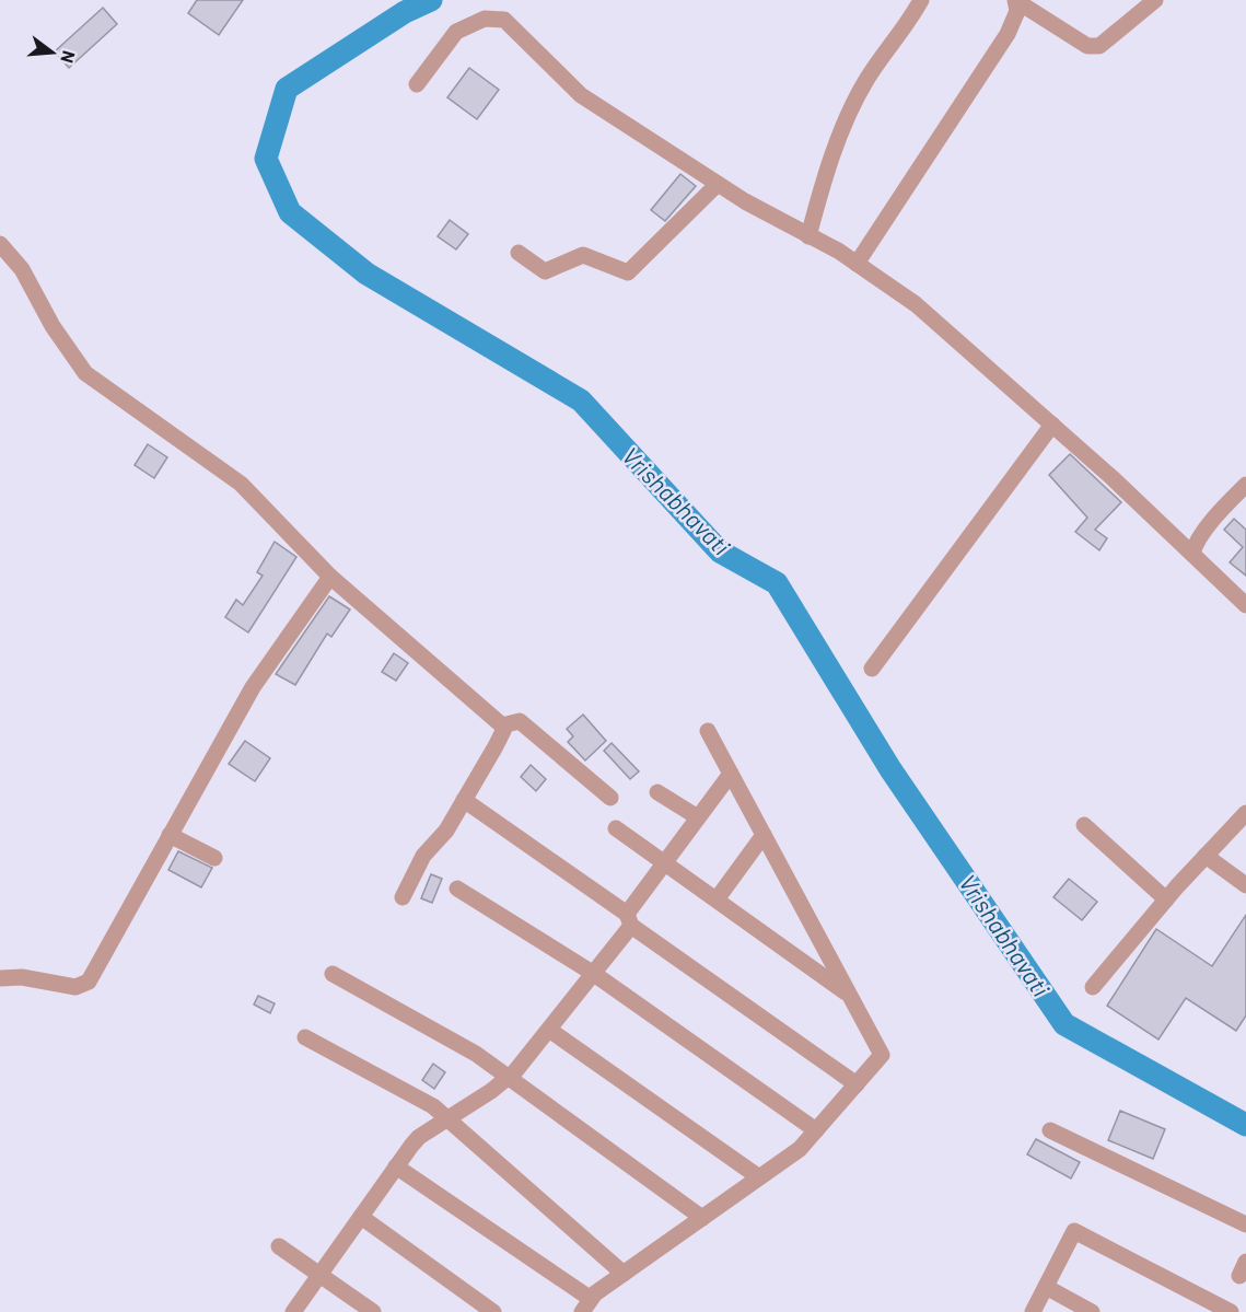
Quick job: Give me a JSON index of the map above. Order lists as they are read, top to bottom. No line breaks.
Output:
{"water":["Vrishabhavati"],"north":"right"}
